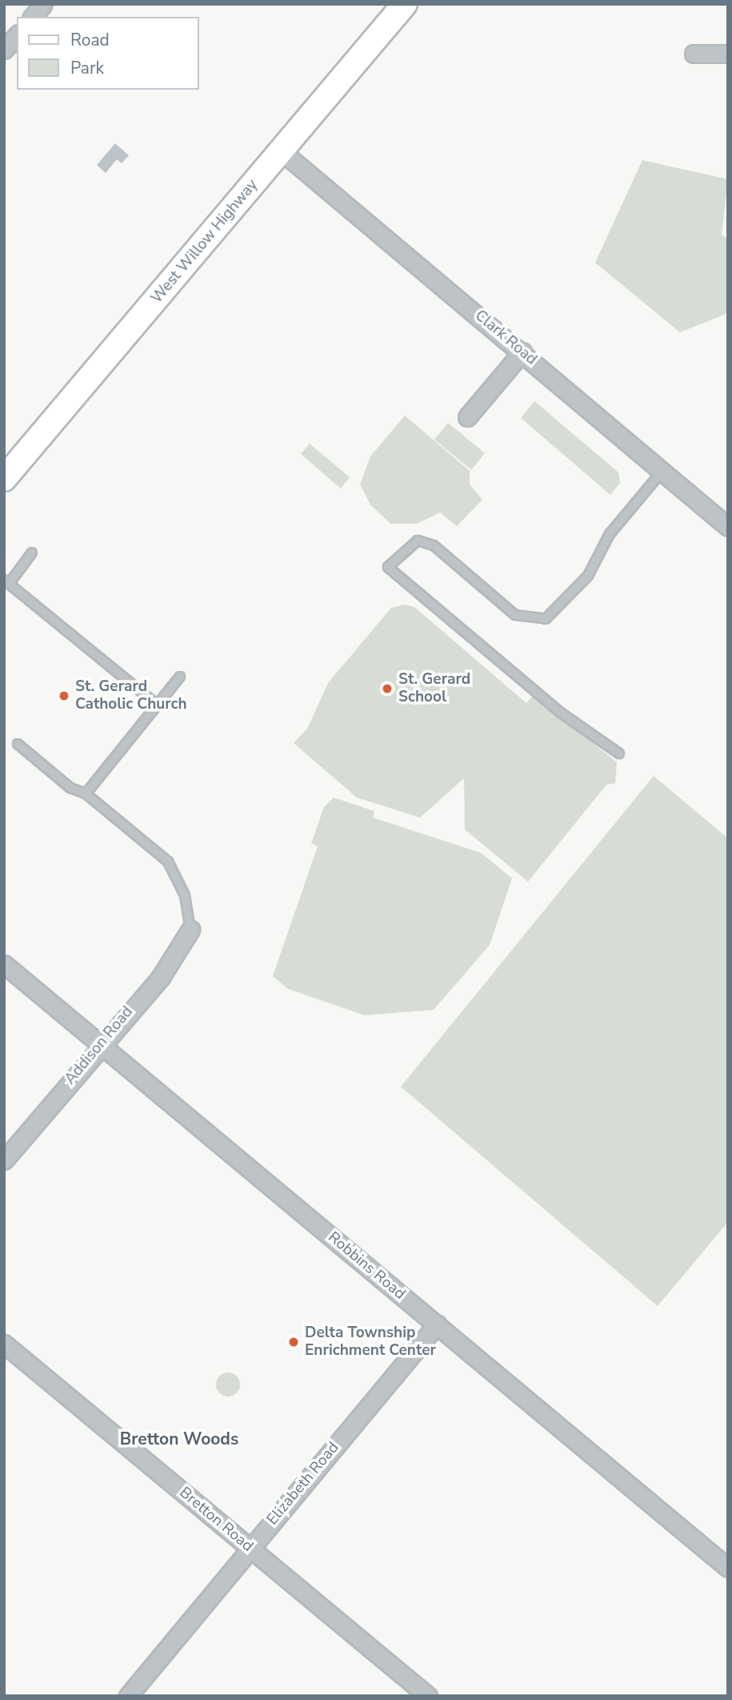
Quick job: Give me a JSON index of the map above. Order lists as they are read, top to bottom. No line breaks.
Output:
{"streets":{"street":["West Willow Highway","Clark Road","Addison Road","Robbins Road","Elizabeth Road","Bretton Road"]},"crossings":[["West Willow Highway","Clark Road"],["Addison Road","Robbins Road"],["Robbins Road","Elizabeth Road"],["Elizabeth Road","Bretton Road"]],"districts":["Bretton Woods"],"places":["St. Gerard School","St. Gerard Catholic Church","Delta Township Enrichment Center"],"legend":["Road","Park"]}
